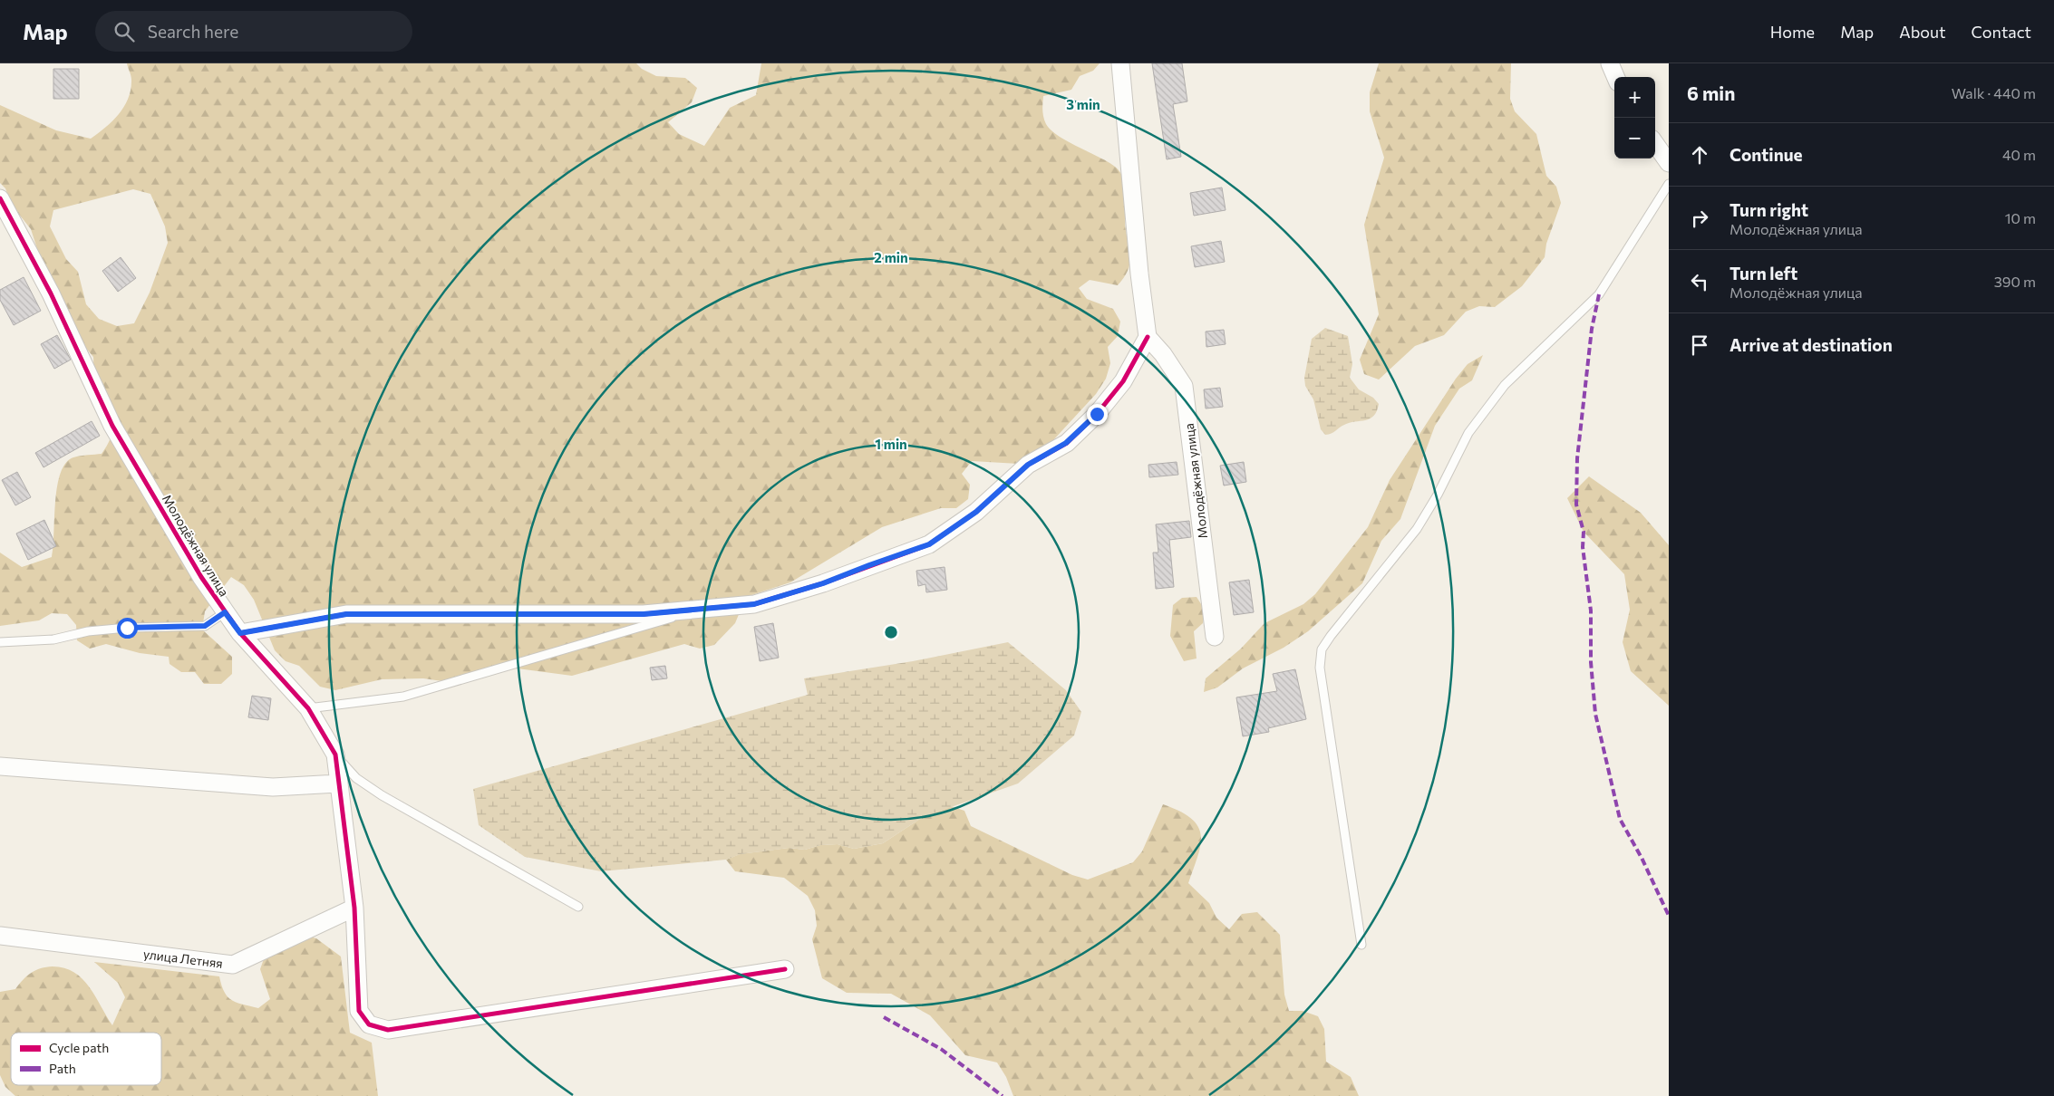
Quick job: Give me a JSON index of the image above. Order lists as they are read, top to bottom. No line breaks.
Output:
{"streets":{"street":["Молодёжная улица","улица Летняя"]},"legend":["Cycle path","Path"],"page":{"header":"Map","search":"Search here","nav":["Home","Map","About","Contact"],"heading":["6 min","Walk · 440 m"],"map_buttons":["+","−"],"list":[["Continue","40 m"],["Turn right","Молодёжная улица","10 m"],["Turn left","Молодёжная улица","390 m"],"Arrive at destination"]},"rings":["3 min","2 min","1 min"]}
